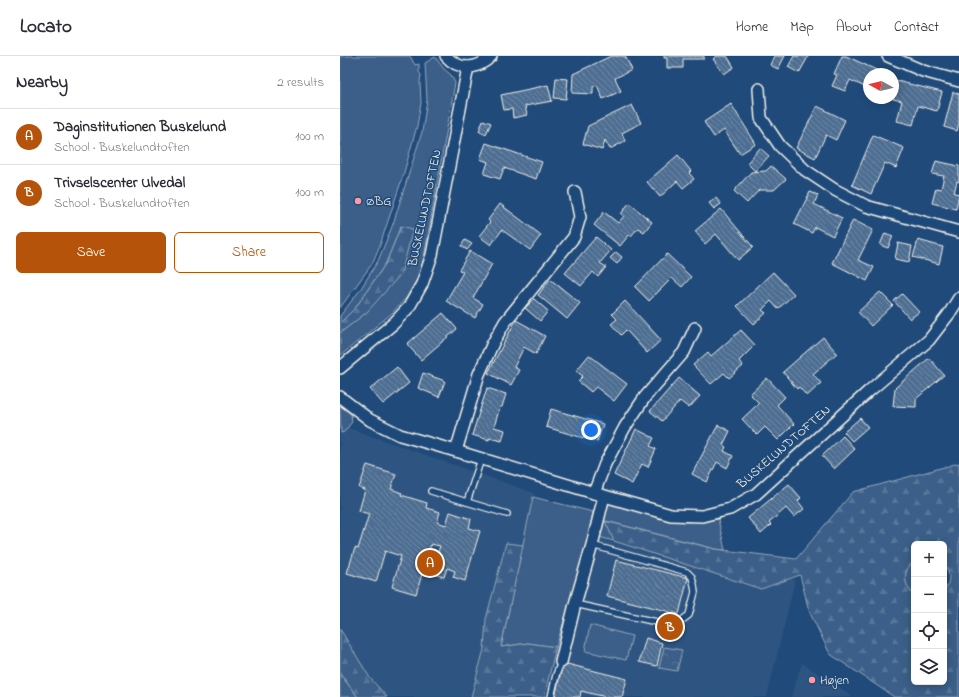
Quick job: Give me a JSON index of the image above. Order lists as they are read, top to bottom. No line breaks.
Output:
{"streets":{"street":["BUSKELUNDTOFTEN"]},"places":["ØBG","Højen"],"north":"left","page":{"header":"Locato","nav":["Home","Map","About","Contact"],"heading":["Nearby","2 results"],"list":[{"mark":"A","name":"Daginstitutionen Buskelund","note":"School · Buskelundtoften","value":"100 m"},{"mark":"B","name":"Trivselscenter Ulvedal","note":"School · Buskelundtoften","value":"100 m"}],"buttons":["Save","Share"],"map_buttons":["+","−"],"pins":["A","B"]}}
